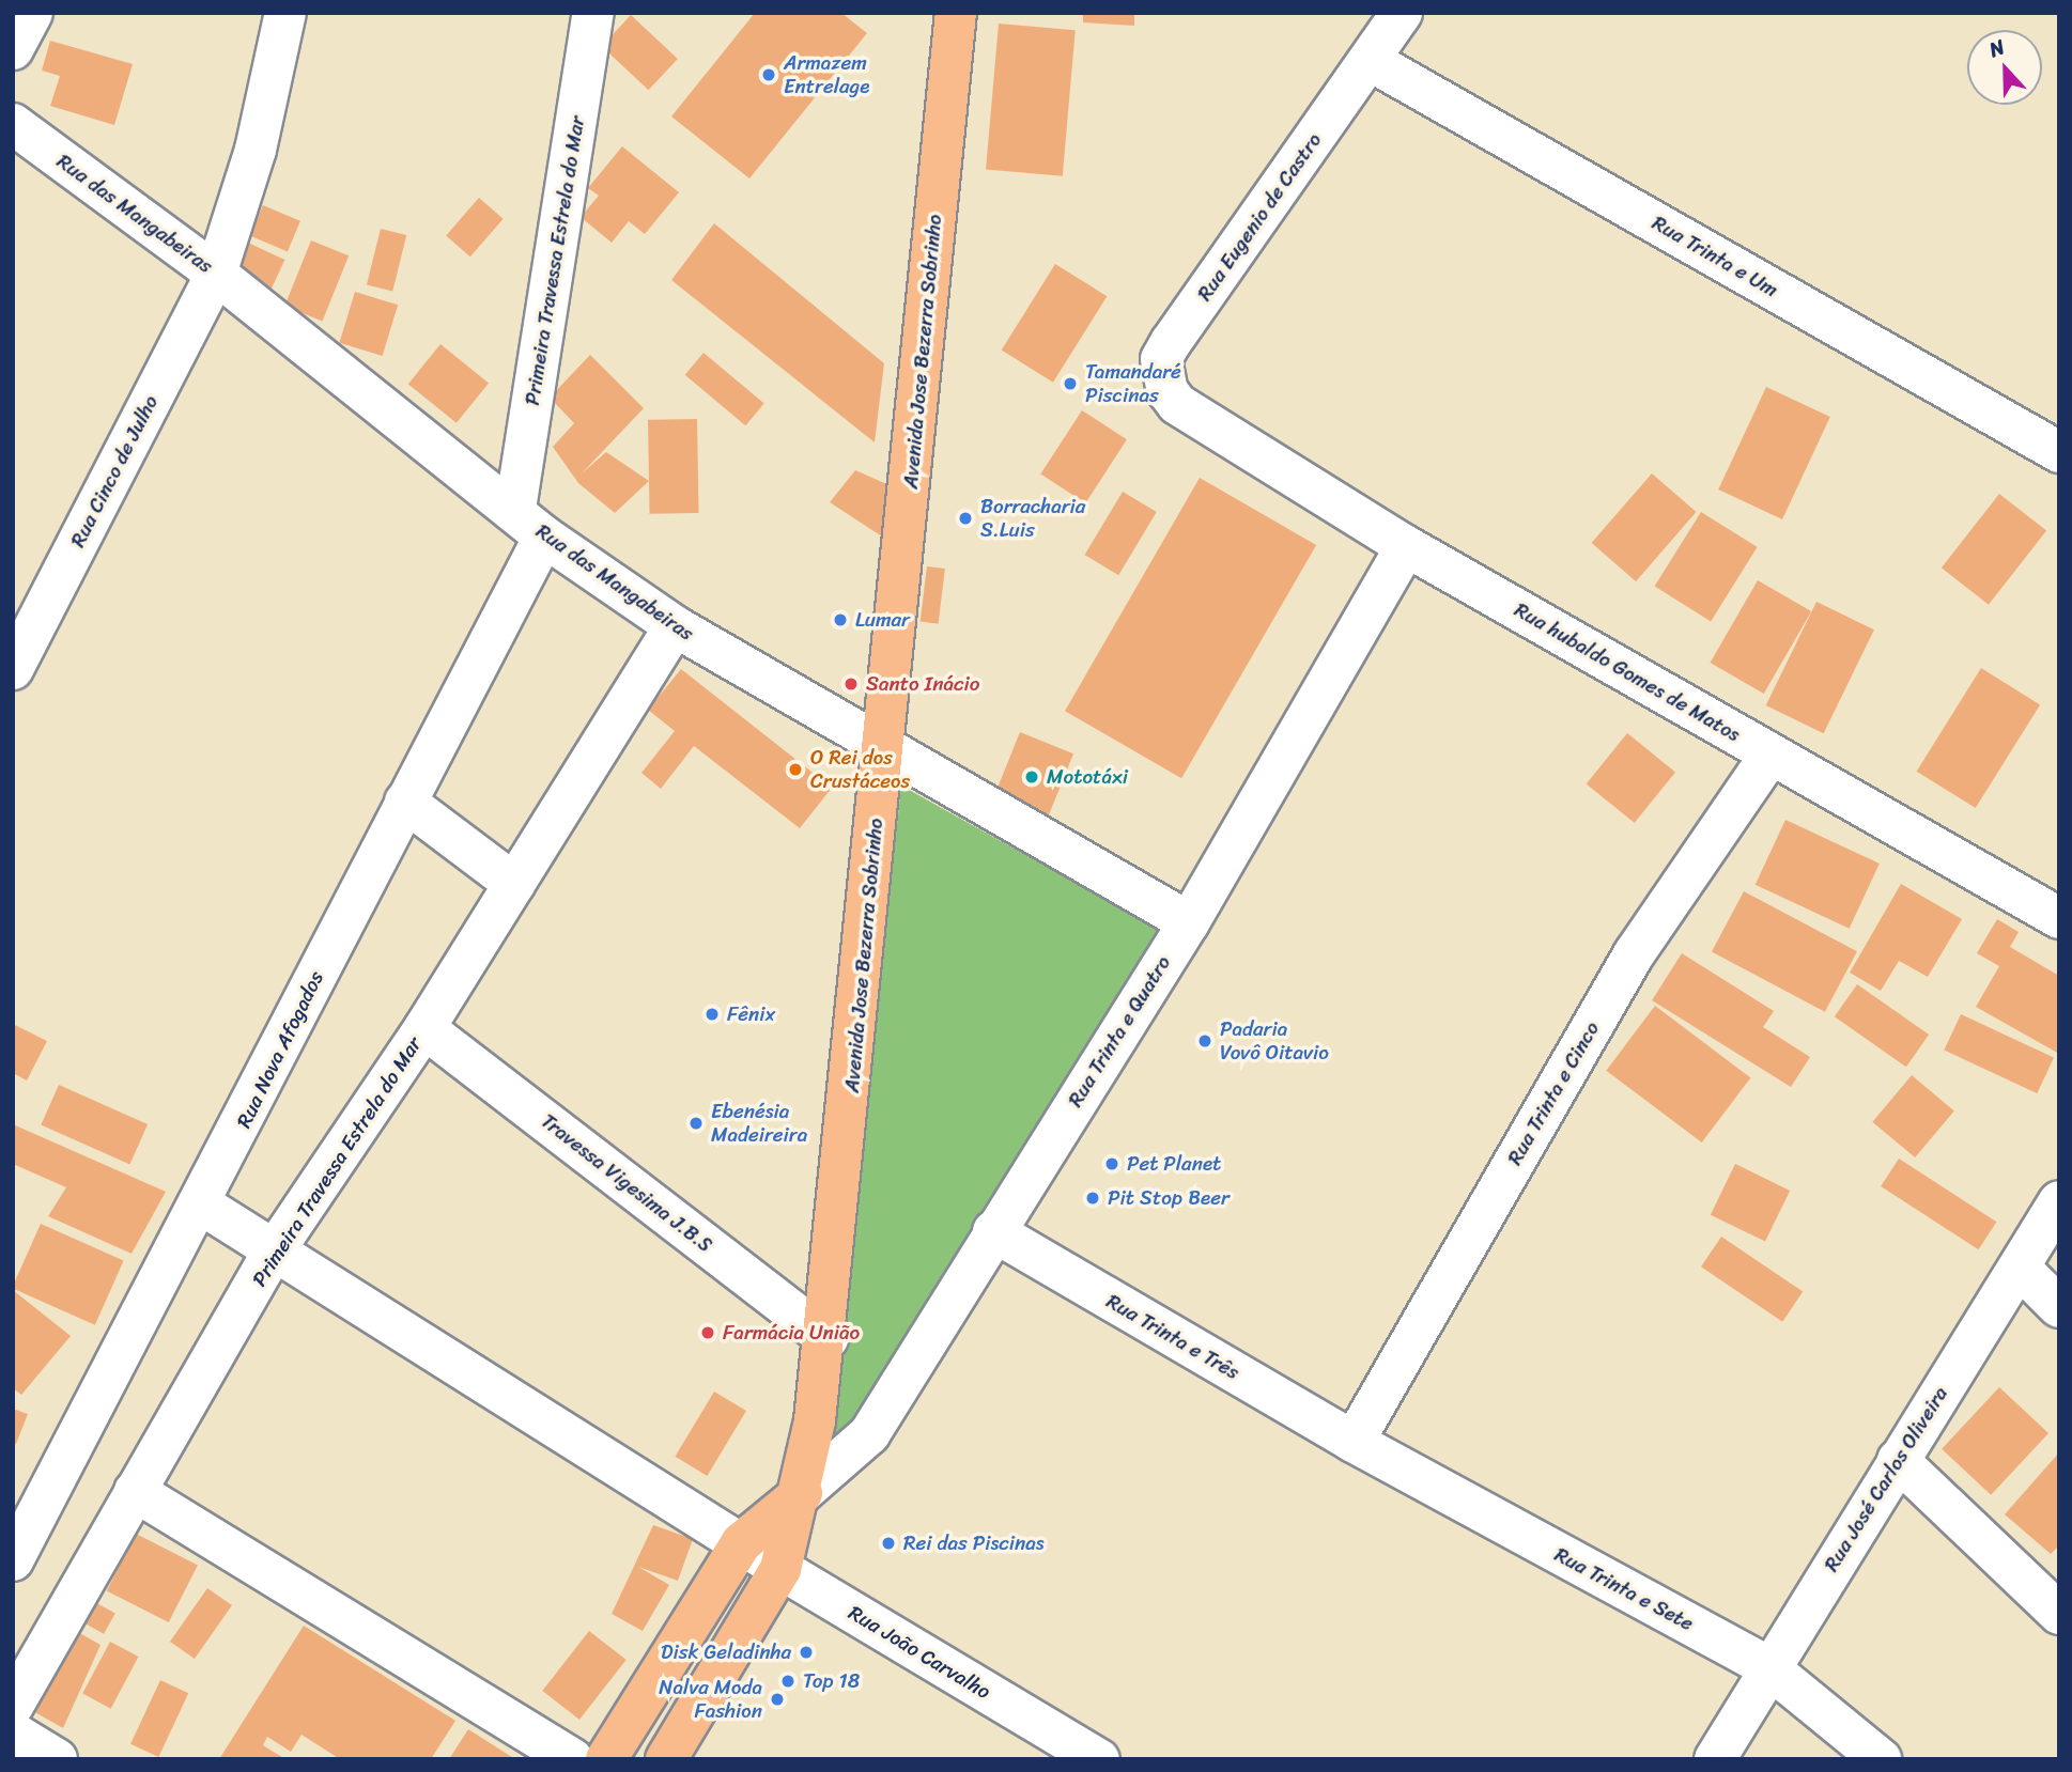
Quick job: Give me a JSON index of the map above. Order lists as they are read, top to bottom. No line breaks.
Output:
{"streets":{"main road":["Avenida Jose Bezerra Sobrinho"],"street":["Rua das Mangabeiras","Rua Eugenio de Castro","Rua Trinta e Um","Primeira Travessa Estrela do Mar","Rua Cinco de Julho","Rua hubaldo Gomes de Matos","Rua Trinta e Quatro","Rua Nova Afogados","Rua Trinta e Cinco","Travessa Vigesima J.B.S","Rua Trinta e Três","Rua José Carlos Oliveira","Rua Trinta e Sete","Rua João Carvalho"]},"crossings":[["Rua das Mangabeiras","Primeira Travessa Estrela do Mar"],["Rua das Mangabeiras","Avenida Jose Bezerra Sobrinho"],["Rua das Mangabeiras","Rua Cinco de Julho"],["Rua das Mangabeiras","Rua Trinta e Quatro"],["Rua das Mangabeiras","Rua Nova Afogados"],["Rua Eugenio de Castro","Rua Trinta e Um"],["Rua Eugenio de Castro","Rua hubaldo Gomes de Matos"],["Primeira Travessa Estrela do Mar","Travessa Vigesima J.B.S"],["Primeira Travessa Estrela do Mar","Rua João Carvalho"],["Avenida Jose Bezerra Sobrinho","Rua Trinta e Quatro"],["Avenida Jose Bezerra Sobrinho","Travessa Vigesima J.B.S"],["Avenida Jose Bezerra Sobrinho","Rua João Carvalho"],["Rua hubaldo Gomes de Matos","Rua Trinta e Quatro"],["Rua hubaldo Gomes de Matos","Rua Trinta e Cinco"],["Rua Trinta e Quatro","Rua Trinta e Três"],["Rua Nova Afogados","Rua João Carvalho"],["Rua Trinta e Cinco","Rua Trinta e Três"],["Rua Trinta e Cinco","Rua Trinta e Sete"],["Rua Trinta e Três","Rua Trinta e Sete"],["Rua José Carlos Oliveira","Rua Trinta e Sete"]],"places":["Armazem Entrelage","Tamandaré Piscinas","Borracharia S.Luis","Lumar","Santo Inácio","O Rei dos Crustáceos","Mototáxi","Fênix","Padaria Vovô Oitavio","Ebenésia Madeireira","Pet Planet","Pit Stop Beer","Farmácia União","Rei das Piscinas","Disk Geladinha","Top 18","Nalva Moda Fashion"],"north":"top"}
